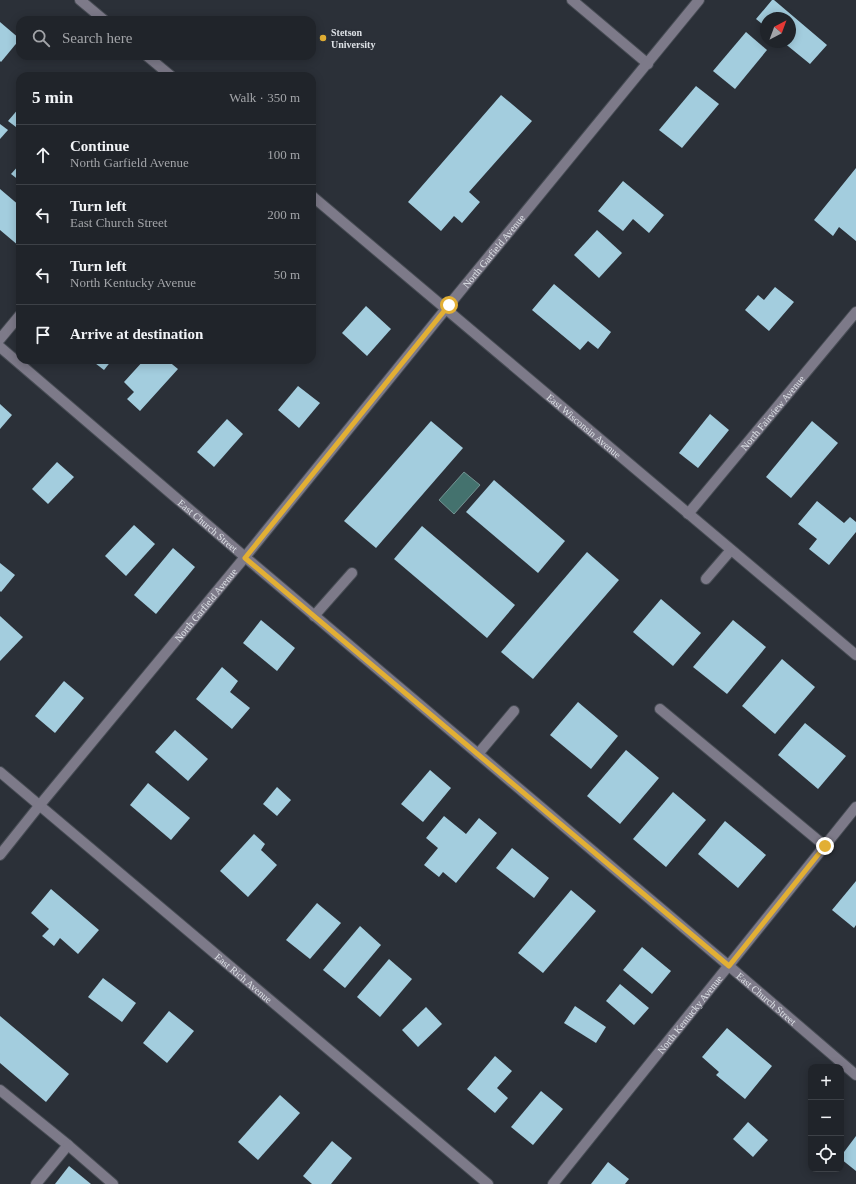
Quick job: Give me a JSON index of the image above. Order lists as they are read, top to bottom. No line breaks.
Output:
{"streets":{"street":["North Garfield Avenue","North Fairview Avenue","East Wisconsin Avenue","East Church Street","East Rich Avenue","North Kentucky Avenue"]},"crossings":[["North Garfield Avenue","East Wisconsin Avenue"],["North Garfield Avenue","East Church Street"],["North Garfield Avenue","East Rich Avenue"],["North Fairview Avenue","East Wisconsin Avenue"],["East Church Street","North Kentucky Avenue"]],"places":["Stetson University"],"north":"top right","page":{"search":"Search here","heading":["5 min","Walk · 350 m"],"list":[["Continue","North Garfield Avenue","100 m"],["Turn left","East Church Street","200 m"],["Turn left","North Kentucky Avenue","50 m"],"Arrive at destination"],"map_buttons":["+","−"]}}
